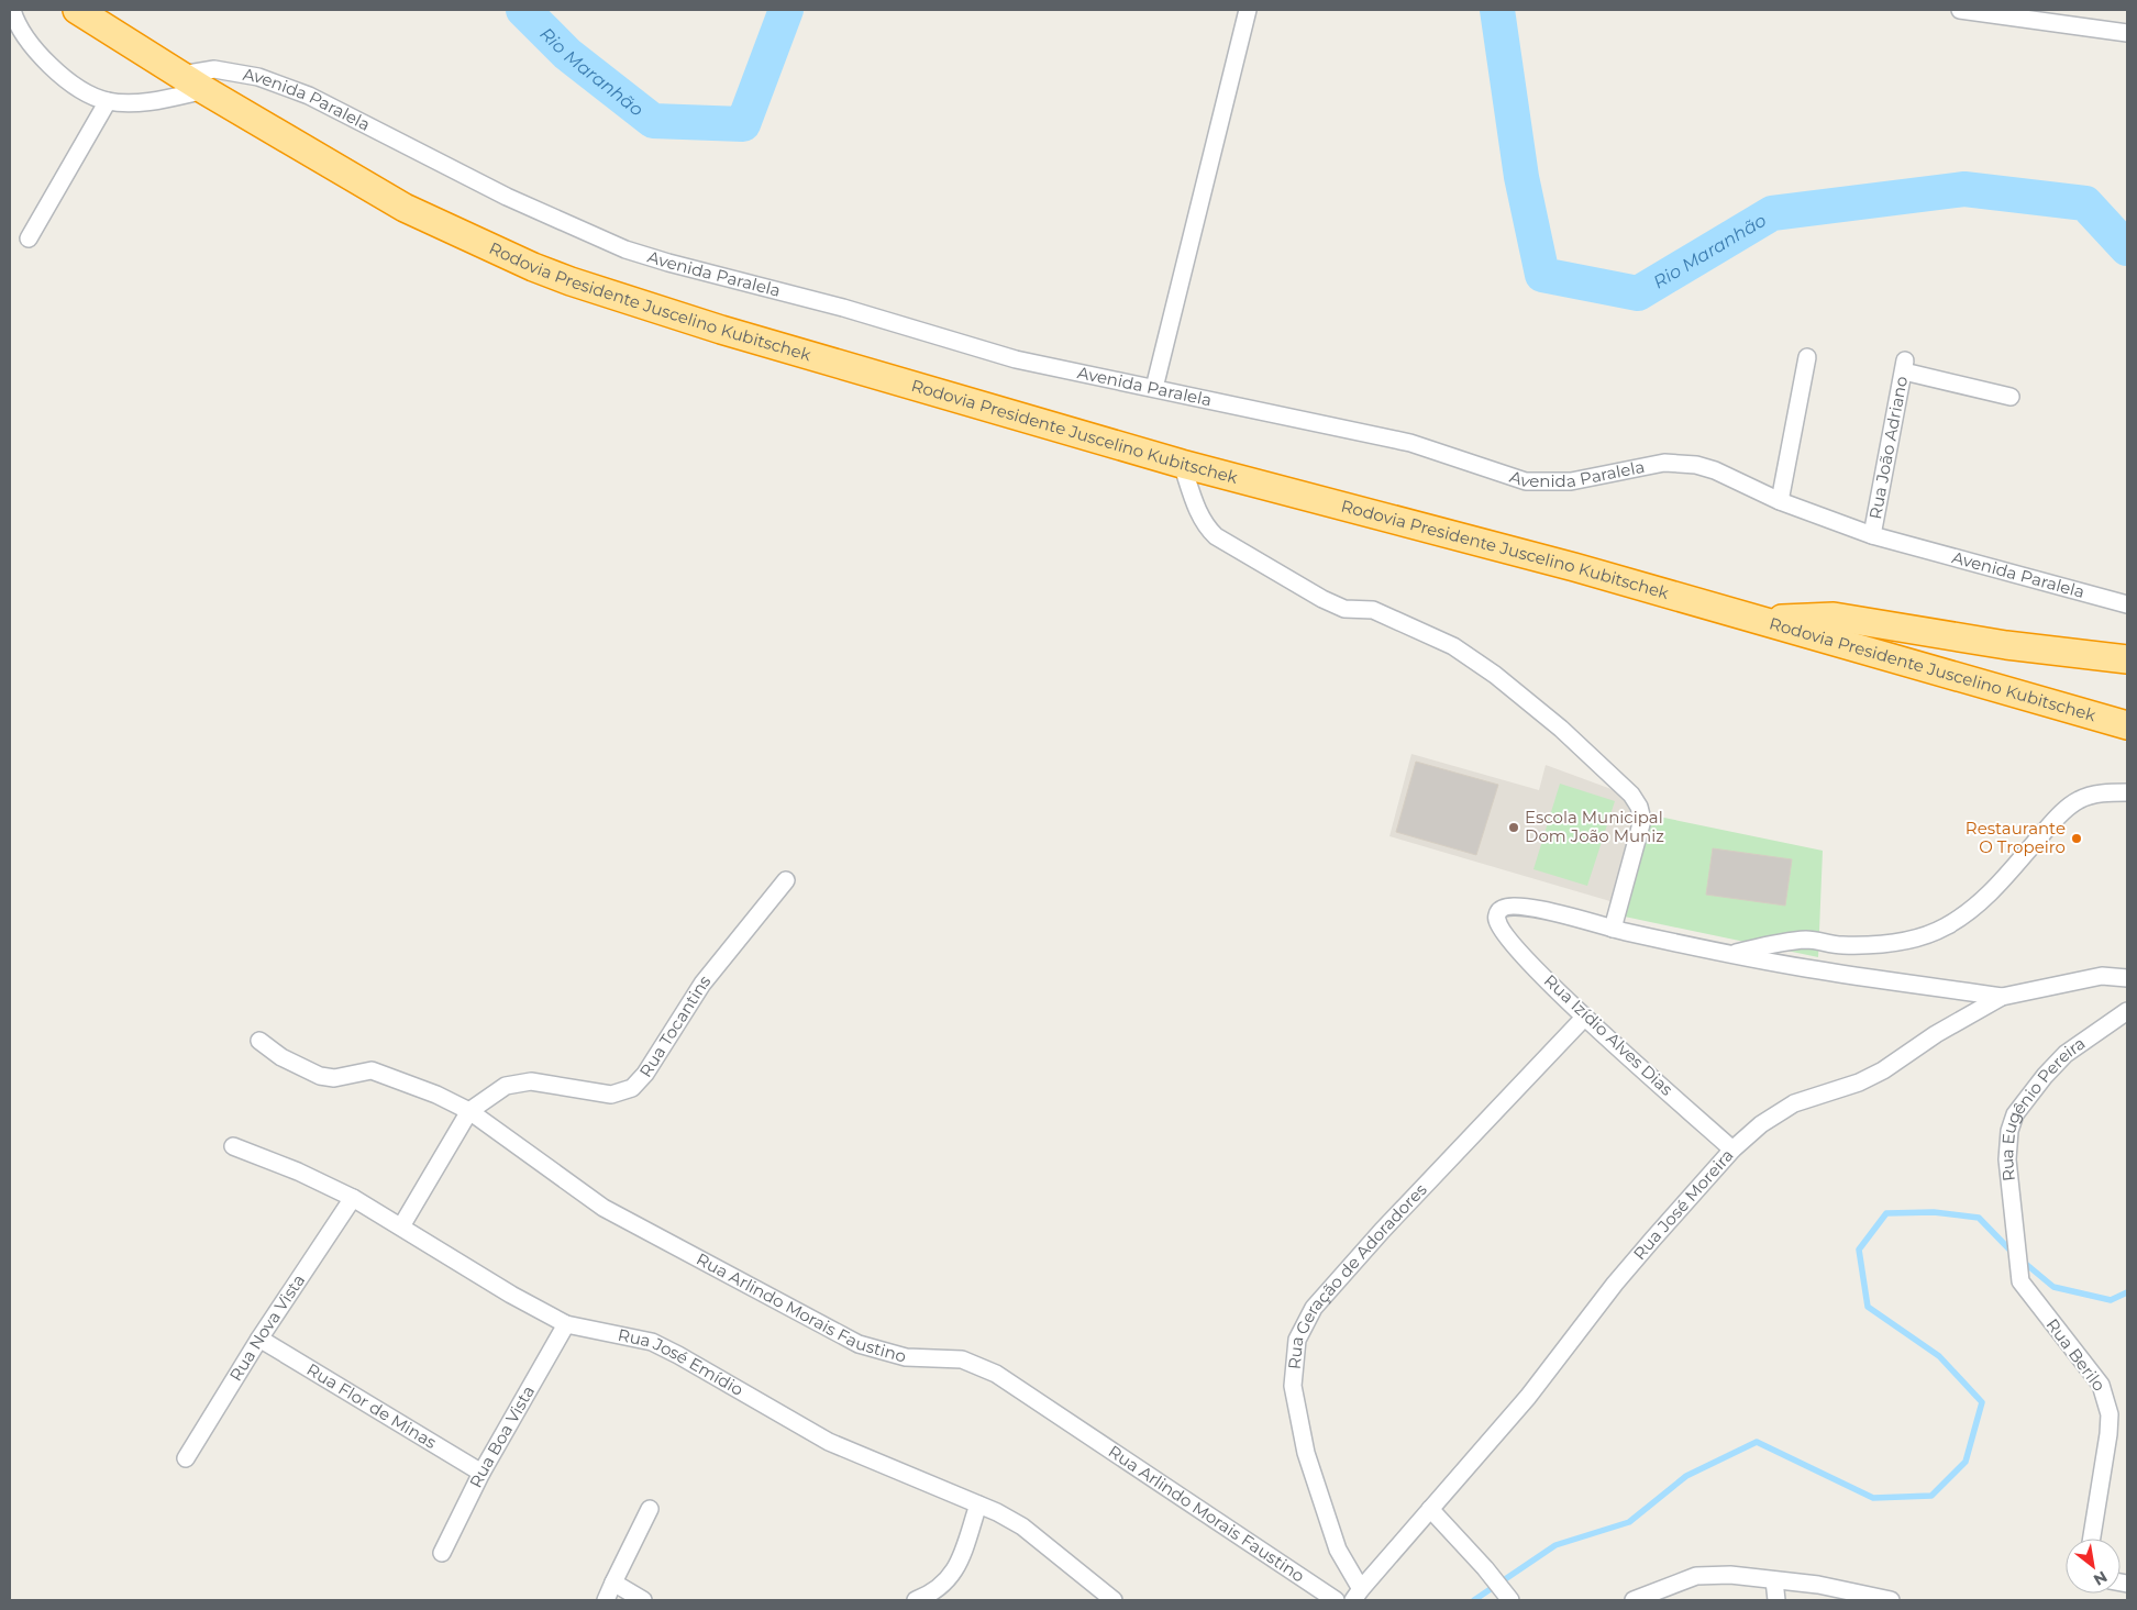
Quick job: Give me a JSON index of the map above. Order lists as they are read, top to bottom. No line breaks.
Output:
{"streets":{"highway":["Rodovia Presidente Juscelino Kubitschek"],"street":["Avenida Paralela","Rua João Adriano","Rua Tocantins","Rua Izídio Alves Dias","Rua Eugênio Pereira","Rua José Moreira","Rua Geração de Adoradores","Rua Arlindo Morais Faustino","Rua Nova Vista","Rua Berilo","Rua José Emídio","Rua Flor de Minas","Rua Boa Vista"]},"crossings":[["Avenida Paralela","Rodovia Presidente Juscelino Kubitschek"],["Avenida Paralela","Rua João Adriano"],["Rua Tocantins","Rua Arlindo Morais Faustino"],["Rua Tocantins","Rua José Emídio"],["Rua Izídio Alves Dias","Rua José Moreira"],["Rua Izídio Alves Dias","Rua Geração de Adoradores"],["Rua Eugênio Pereira","Rua Berilo"],["Rua José Moreira","Rua Geração de Adoradores"],["Rua Nova Vista","Rua José Emídio"],["Rua Nova Vista","Rua Flor de Minas"],["Rua José Emídio","Rua Boa Vista"],["Rua Flor de Minas","Rua Boa Vista"]],"water":["Rio Maranhão"],"places":["Escola Municipal Dom João Muniz","Restaurante O Tropeiro"],"north":"bottom right"}
